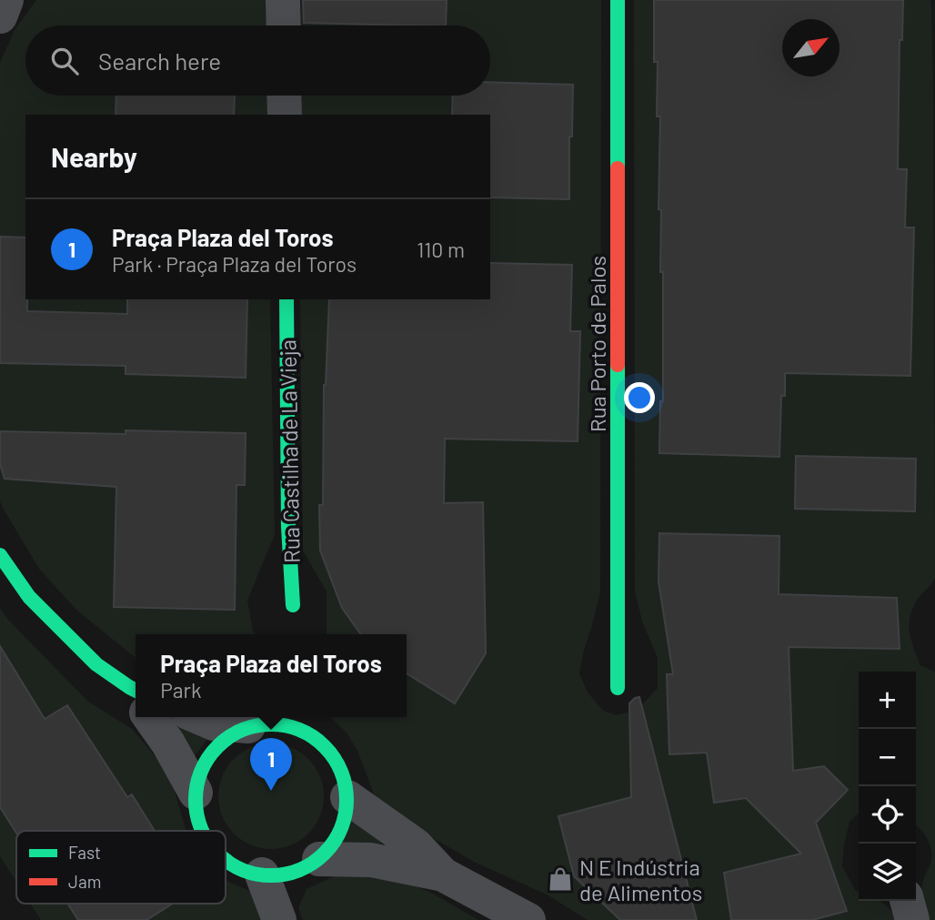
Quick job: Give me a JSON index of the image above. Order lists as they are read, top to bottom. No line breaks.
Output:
{"streets":{"street":["Rua Porto de Palos","Rua Castilha de La Vieja"]},"places":{"shop":["N E Indústria de Alimentos"]},"legend":["Fast","Jam"],"north":"top right","page":{"search":"Search here","heading":"Nearby","list":[{"mark":"1","name":"Praça Plaza del Toros","note":"Park · Praça Plaza del Toros","value":"110 m"}],"popup":["Praça Plaza del Toros","Park"],"map_buttons":["+","−"],"pins":"1"}}
